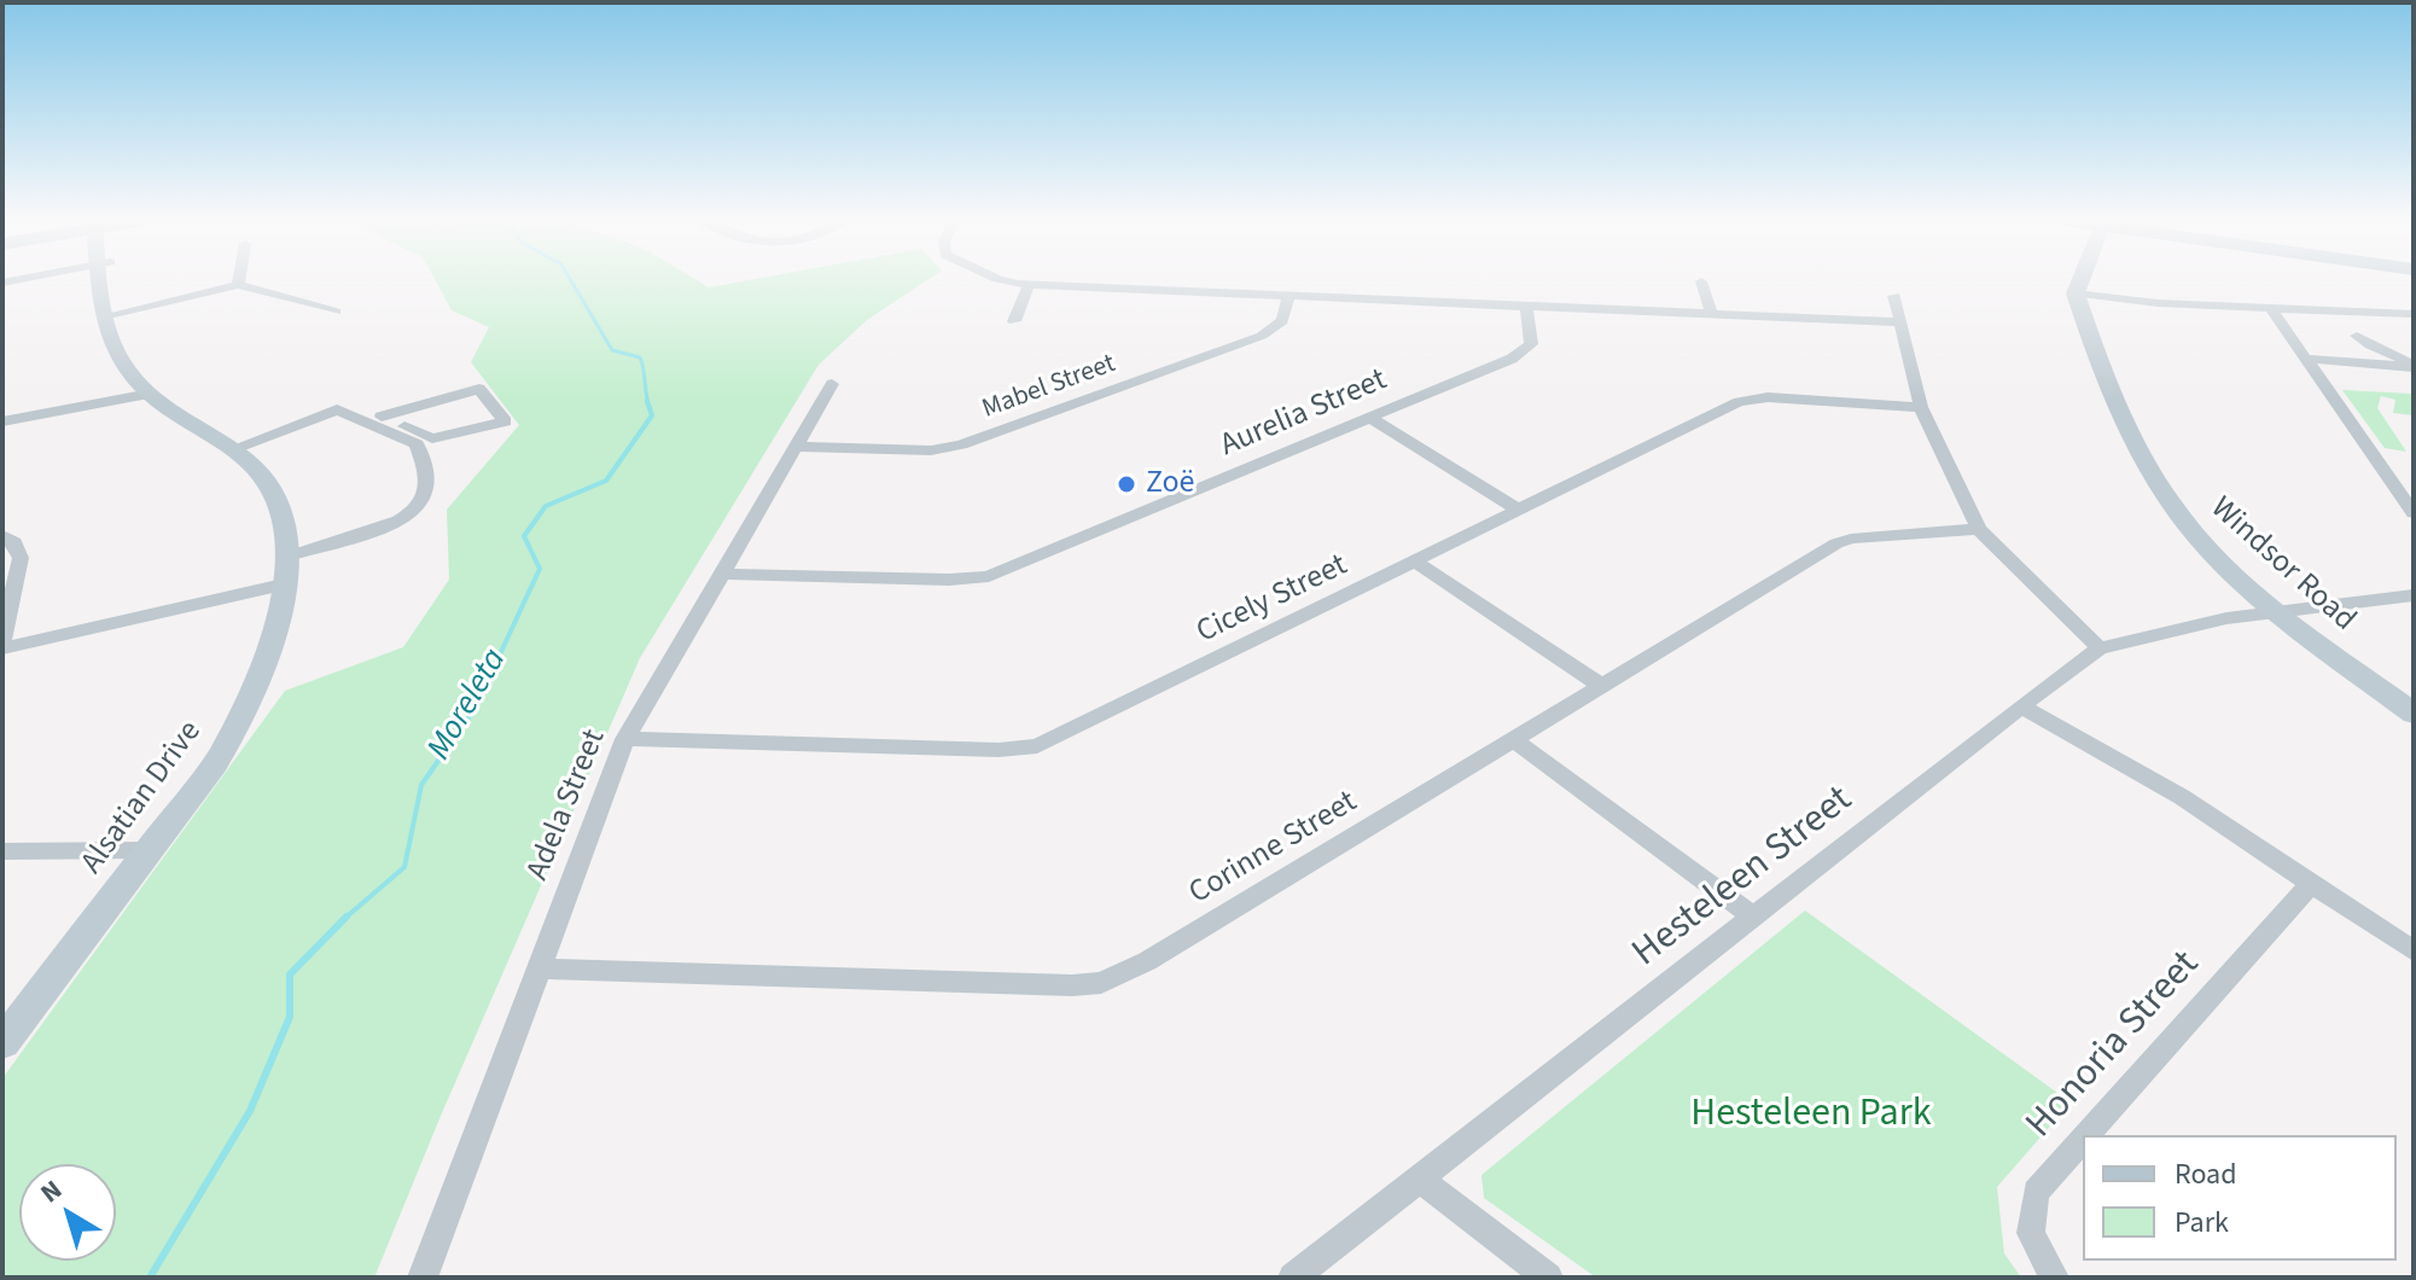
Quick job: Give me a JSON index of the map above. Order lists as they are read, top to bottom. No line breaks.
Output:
{"streets":{"street":["Mabel Street","Aurelia Street","Windsor Road","Cicely Street","Alsatian Drive","Adela Street","Corinne Street","Hesteleen Street","Honoria Street"]},"crossings":[["Mabel Street","Adela Street"],["Aurelia Street","Adela Street"],["Windsor Road","Hesteleen Street"],["Cicely Street","Adela Street"],["Adela Street","Corinne Street"]],"water":["Moreleta"],"parks":["Hesteleen Park"],"places":["Zoë"],"legend":["Road","Park"],"north":"top left"}
